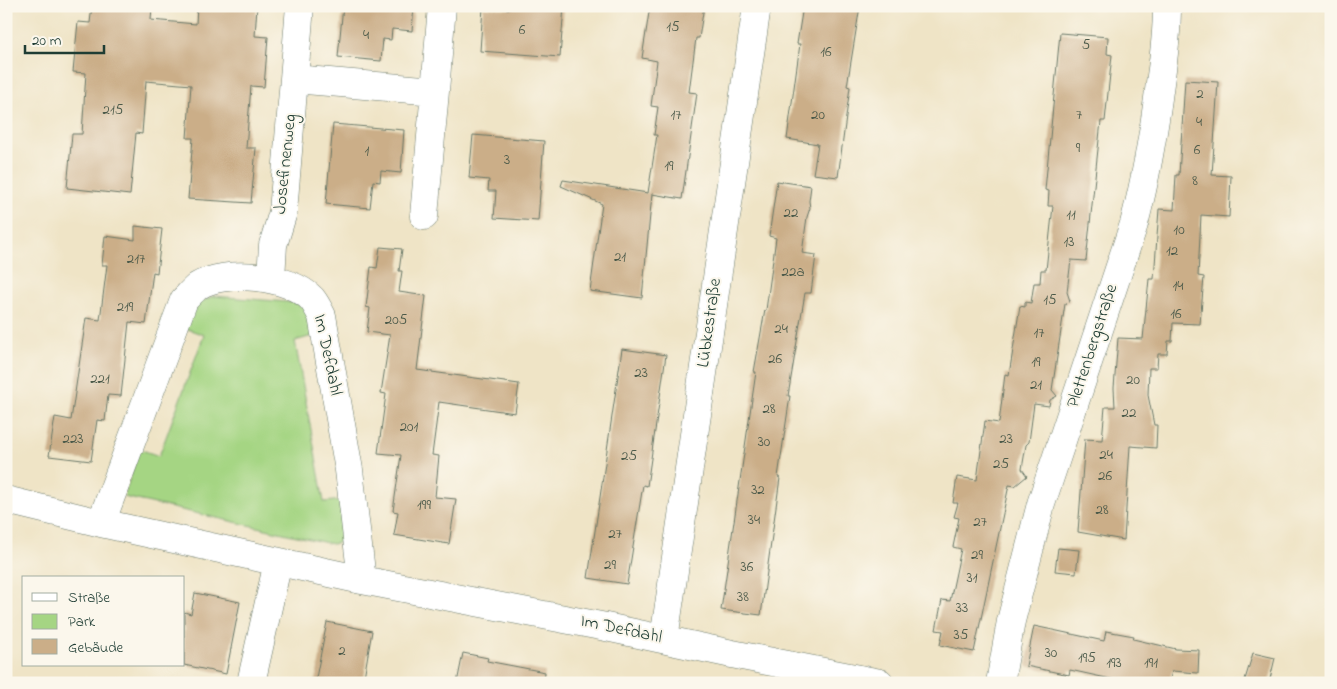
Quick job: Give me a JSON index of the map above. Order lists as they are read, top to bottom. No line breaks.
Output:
{"streets":{"street":["Josefinenweg","Lübkestraße","Plettenbergstraße","Im Defdahl"]},"crossings":[["Josefinenweg","Im Defdahl"],["Lübkestraße","Im Defdahl"]],"house_numbers":["15","6","4","5","16","2","215","17","20","7","4","9","6","1","3","19","8","22","11","10","13","12","21","217","22a","14","15","219","16","205","24","17","26","19","23","221","20","21","28","22","201","223","23","30","24","25","25","26","32","199","28","34","27","27","29","29","36","31","38","33","35","2","30","195","193","191"],"legend":["Straße","Park","Gebäude"],"scale_bar":"20 m"}
